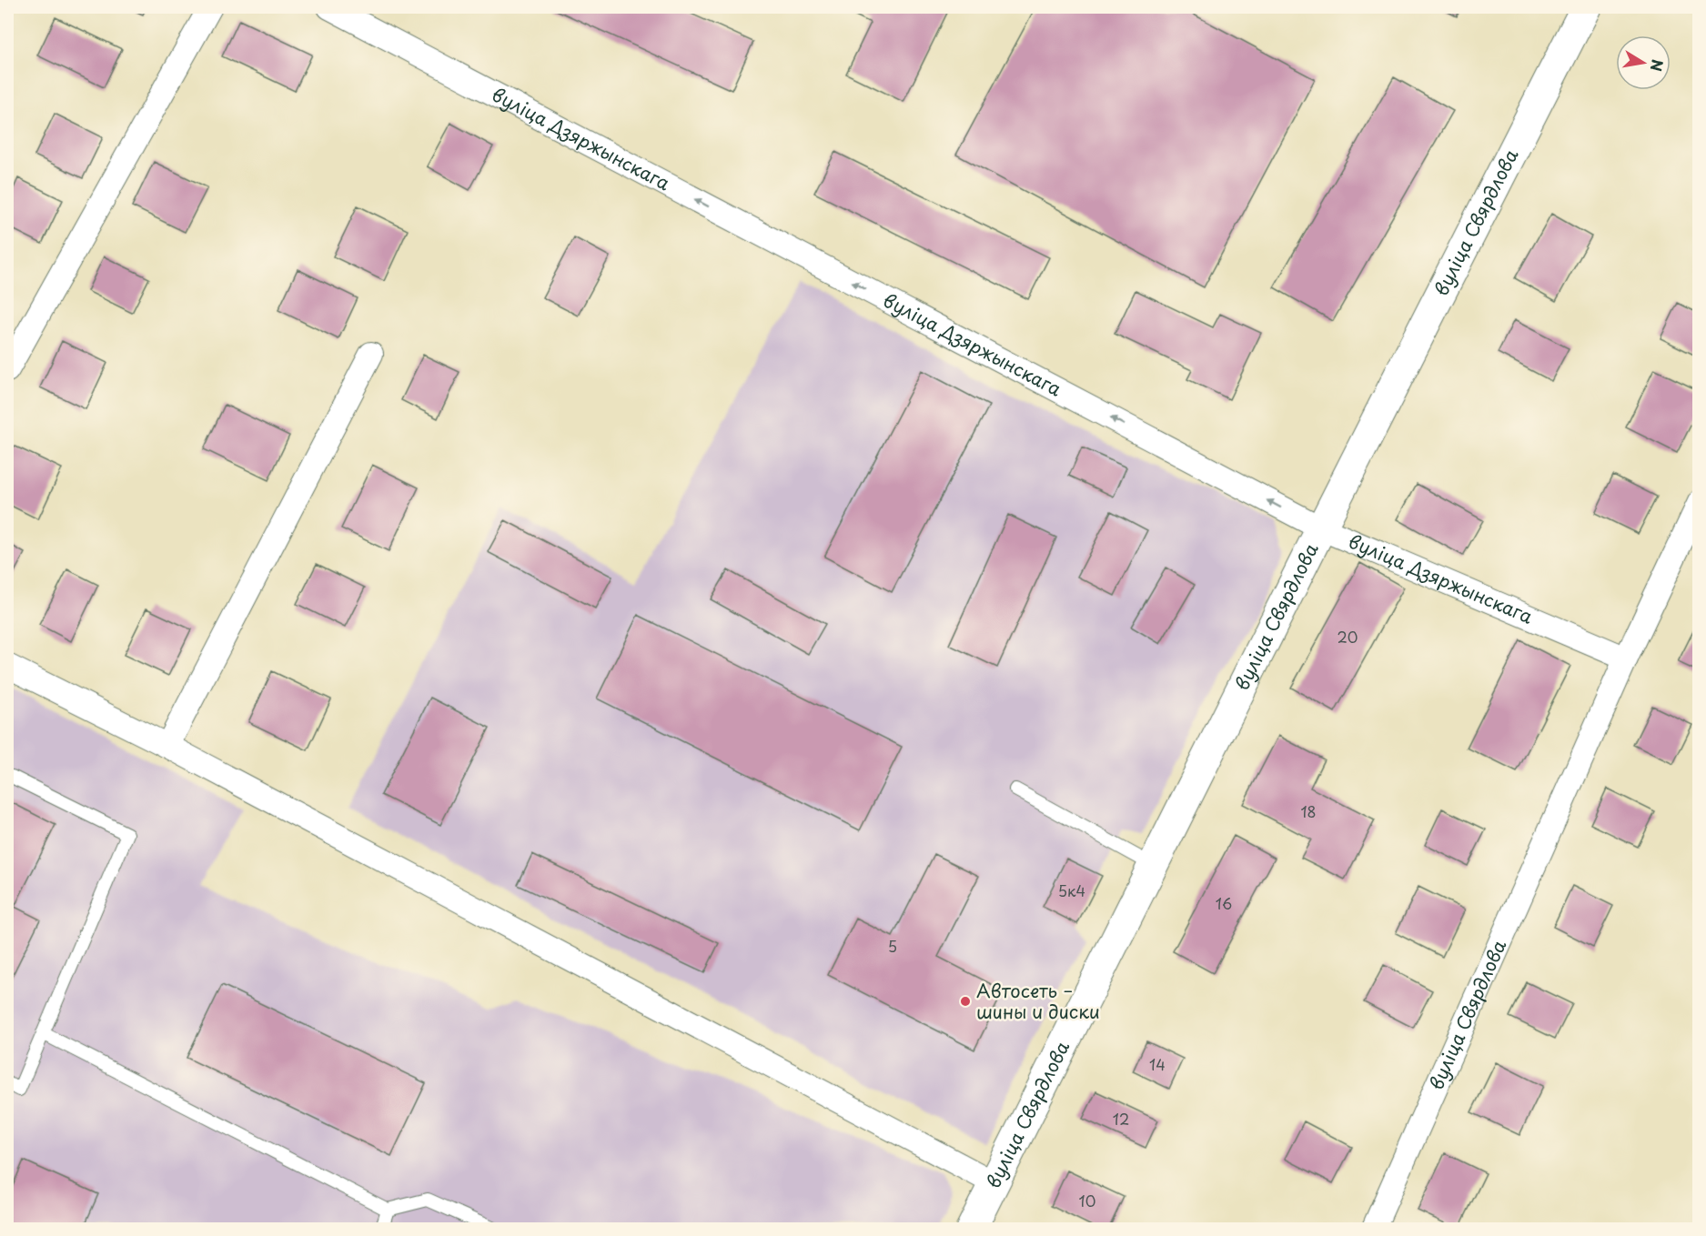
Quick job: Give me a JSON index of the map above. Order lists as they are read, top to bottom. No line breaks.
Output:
{"streets":{"street":["вуліца Дзяржынскага","вуліца Свярдлова"]},"crossings":[["вуліца Дзяржынскага","вуліца Свярдлова"]],"one_way":["вуліца Дзяржынскага"],"places":["Автосеть – шины и диски"],"house_numbers":["20","18","5к4","16","5","14","12","10"],"north":"right"}
